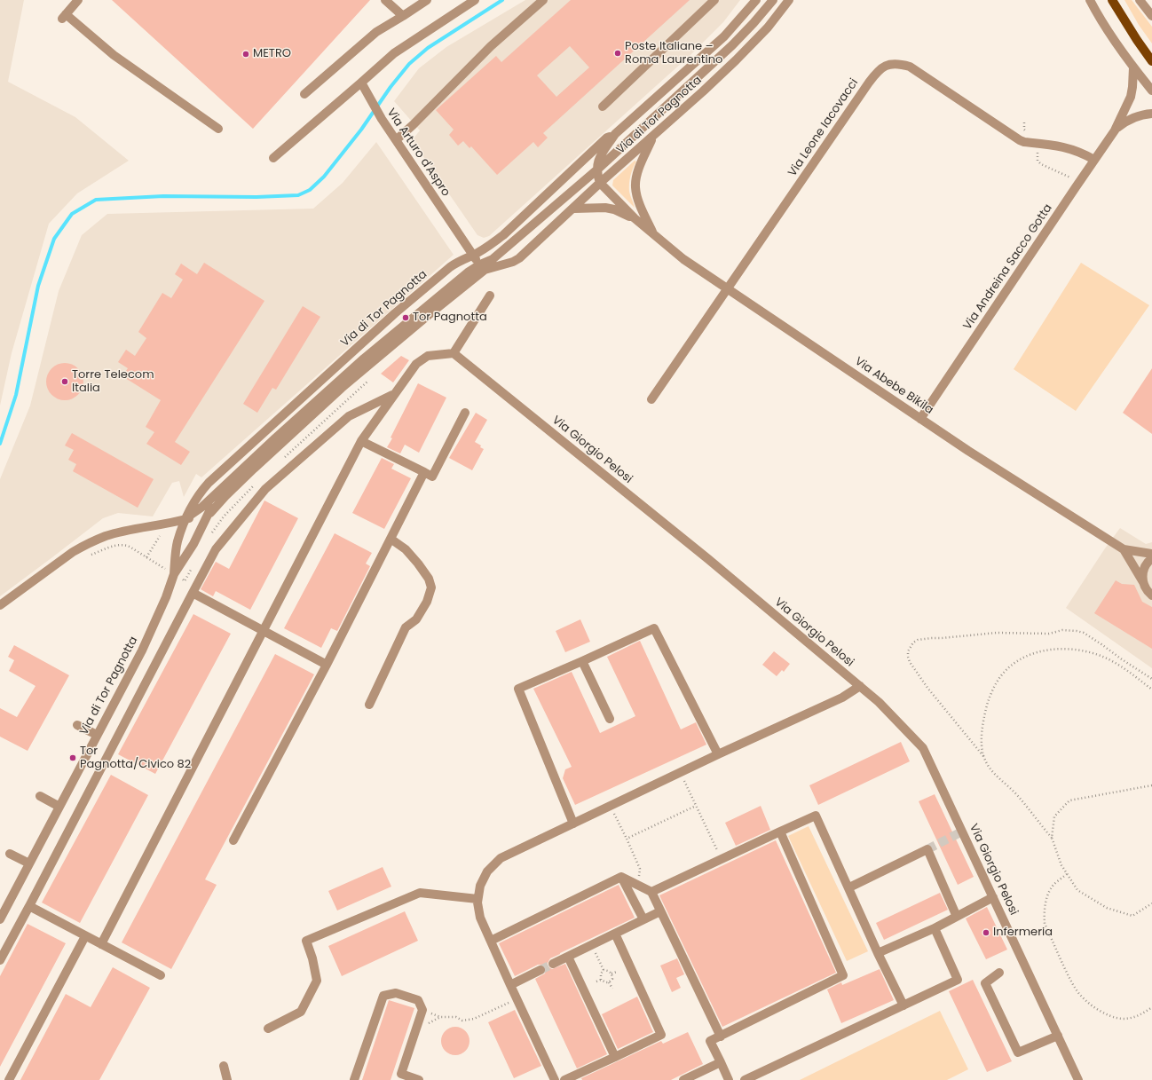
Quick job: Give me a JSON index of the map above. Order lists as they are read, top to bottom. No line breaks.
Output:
{"streets":{"street":["Via di Tor Pagnotta","Via Leone Iacovacci","Via Arturo d'Aspro","Via Andreina Sacco Gotta","Via Abebe Bikila","Via Giorgio Pelosi"]},"crossings":[["Via di Tor Pagnotta","Via Arturo d'Aspro"],["Via di Tor Pagnotta","Via Abebe Bikila"],["Via Leone Iacovacci","Via Andreina Sacco Gotta"],["Via Leone Iacovacci","Via Abebe Bikila"],["Via Andreina Sacco Gotta","Via Abebe Bikila"]],"places":["Poste Italiane – Roma Laurentino","METRO","Tor Pagnotta","Torre Telecom Italia","Tor Pagnotta/Civico 82","Infermeria"]}
